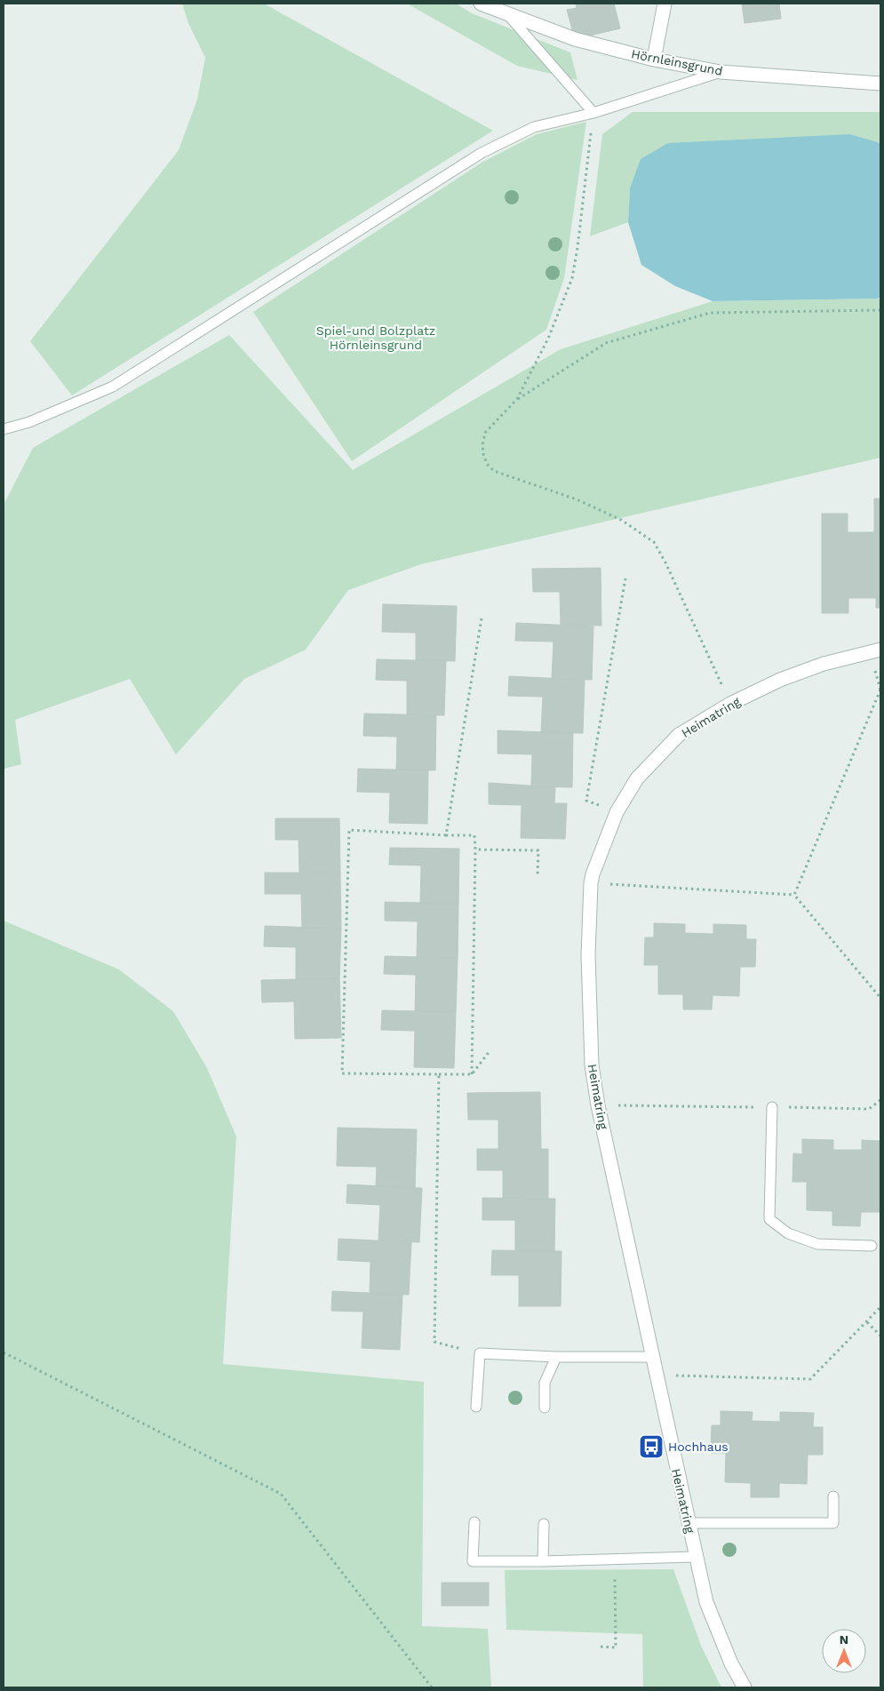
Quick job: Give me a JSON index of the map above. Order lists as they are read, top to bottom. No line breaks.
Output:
{"streets":{"street":["Hörnleinsgrund","Heimatring"]},"parks":["Spiel-und Bolzplatz Hörnleinsgrund"],"places":{"bus stop":["Hochhaus"]},"north":"top"}
